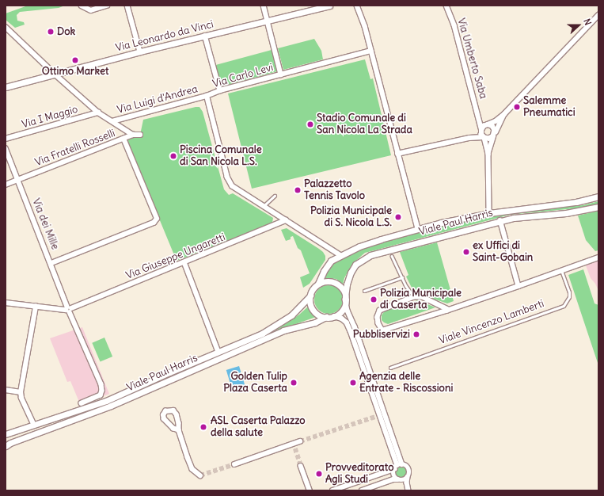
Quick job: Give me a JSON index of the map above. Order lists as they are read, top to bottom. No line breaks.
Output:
{"streets":{"street":["Via Leonardo da Vinci","Via Umberto Saba","Via Carlo Levi","Via Luigi d'Andrea","Via I Maggio","Via Fratelli Rosselli","Viale Paul Harris","Via dei Mille","Via Giuseppe Ungaretti"],"lane":["Viale Vincenzo Lamberti"]},"crossings":[["Via Leonardo da Vinci","Via Luigi d'Andrea"],["Via Carlo Levi","Via Luigi d'Andrea"],["Via Carlo Levi","Viale Paul Harris"],["Via Carlo Levi","Via Giuseppe Ungaretti"],["Via Luigi d'Andrea","Via I Maggio"],["Via Luigi d'Andrea","Via Fratelli Rosselli"],["Via Fratelli Rosselli","Via dei Mille"],["Via dei Mille","Via Giuseppe Ungaretti"]],"places":["Dok","Ottimo Market","Salemme Pneumatici","Stadio Comunale di San Nicola La Strada","Piscina Comunale di San Nicola L.S.","Palazzetto Tennis Tavolo","Polizia Municipale di S. Nicola L.S.","ex Uffici di Saint-Gobain","Polizia Municipale di Caserta","Pubbliservizi","Golden Tulip Plaza Caserta","Agenzia delle Entrate - Riscossioni","ASL Caserta Palazzo della salute","Provveditorato Agli Studi"],"north":"right"}
